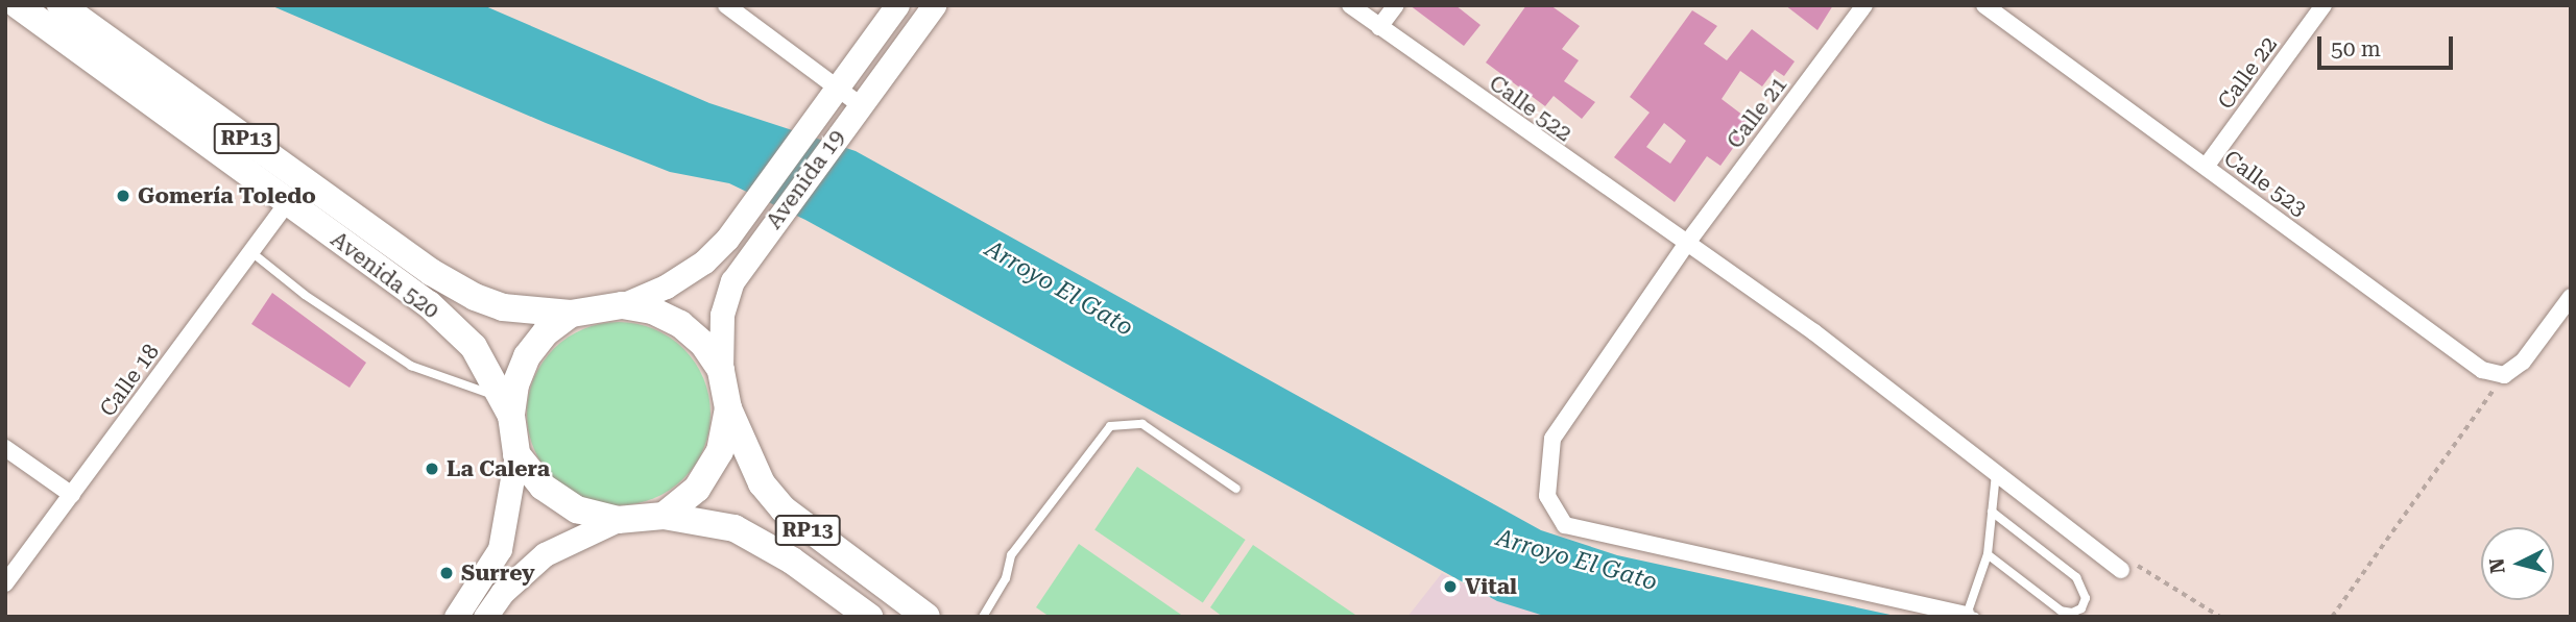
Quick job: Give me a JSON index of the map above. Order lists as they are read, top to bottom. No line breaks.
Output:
{"streets":{"main road":["RP13","Avenida 19","Avenida 520"],"street":["Calle 22","Calle 522","Calle 21","Calle 523","Calle 18"]},"crossings":[["Calle 22","Calle 523"],["Calle 522","Calle 21"],["RP13","Avenida 19"],["RP13","Avenida 520"],["Avenida 19","Avenida 520"],["Avenida 520","Calle 18"]],"water":["Arroyo El Gato"],"places":["Gomería Toledo","La Calera","Surrey","Vital"],"scale_bar":"50 m","north":"left"}
